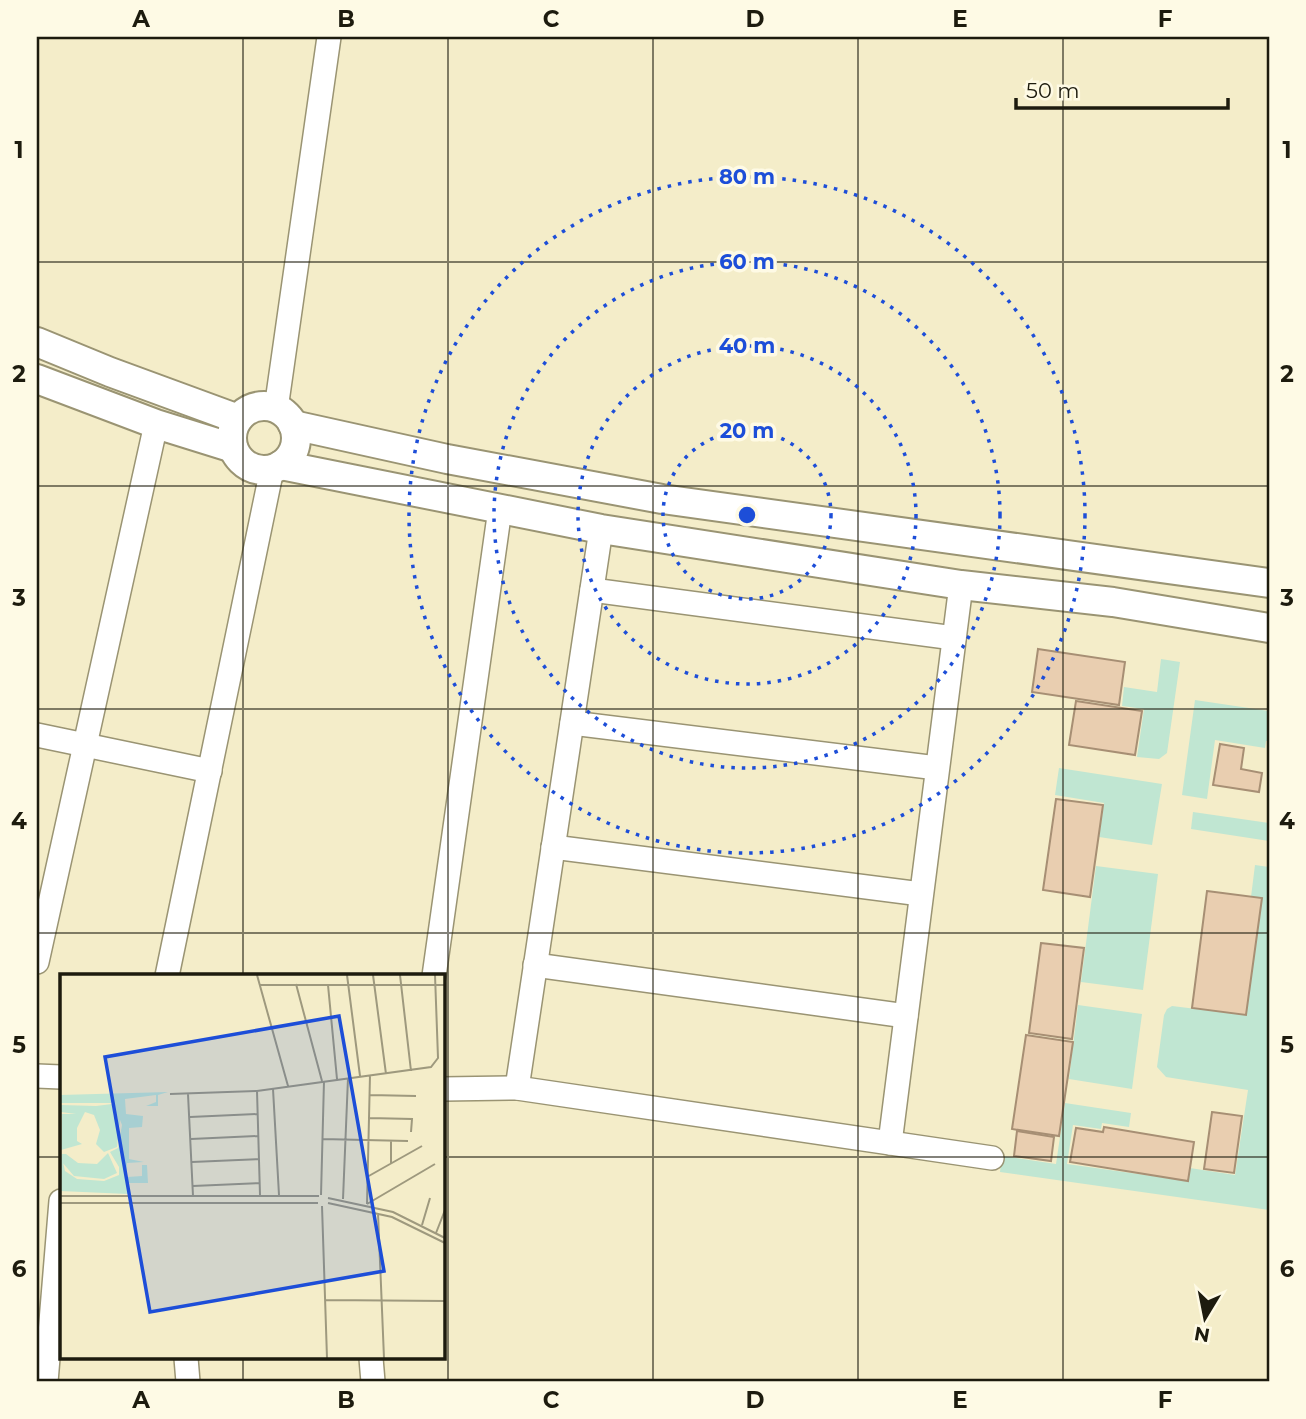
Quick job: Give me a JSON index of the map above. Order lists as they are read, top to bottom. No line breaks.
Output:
{"scale_bar":"50 m","north":"bottom","grid":{"columns":["A","B","C","D","E","F"],"rows":["1","2","3","4","5","6"]},"rings":["80 m","60 m","40 m","20 m"]}
